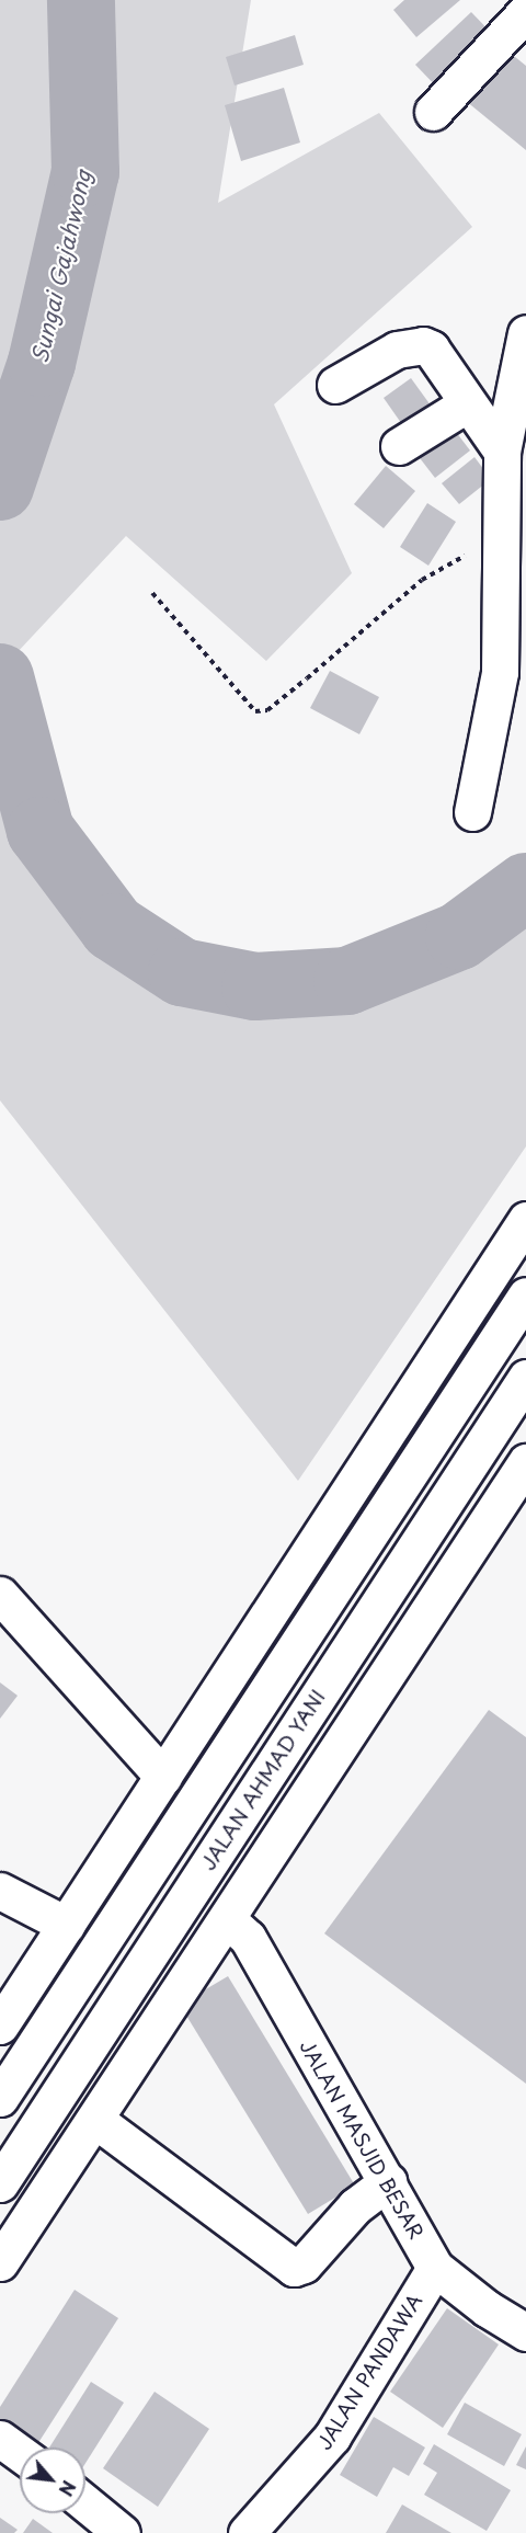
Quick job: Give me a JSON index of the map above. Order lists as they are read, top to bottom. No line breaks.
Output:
{"streets":{"main road":["JALAN AHMAD YANI","JALAN MASJID BESAR","JALAN PANDAWA"]},"crossings":[["JALAN MASJID BESAR","JALAN PANDAWA"]],"water":["Sungai Gajahwong"],"north":"bottom right"}
